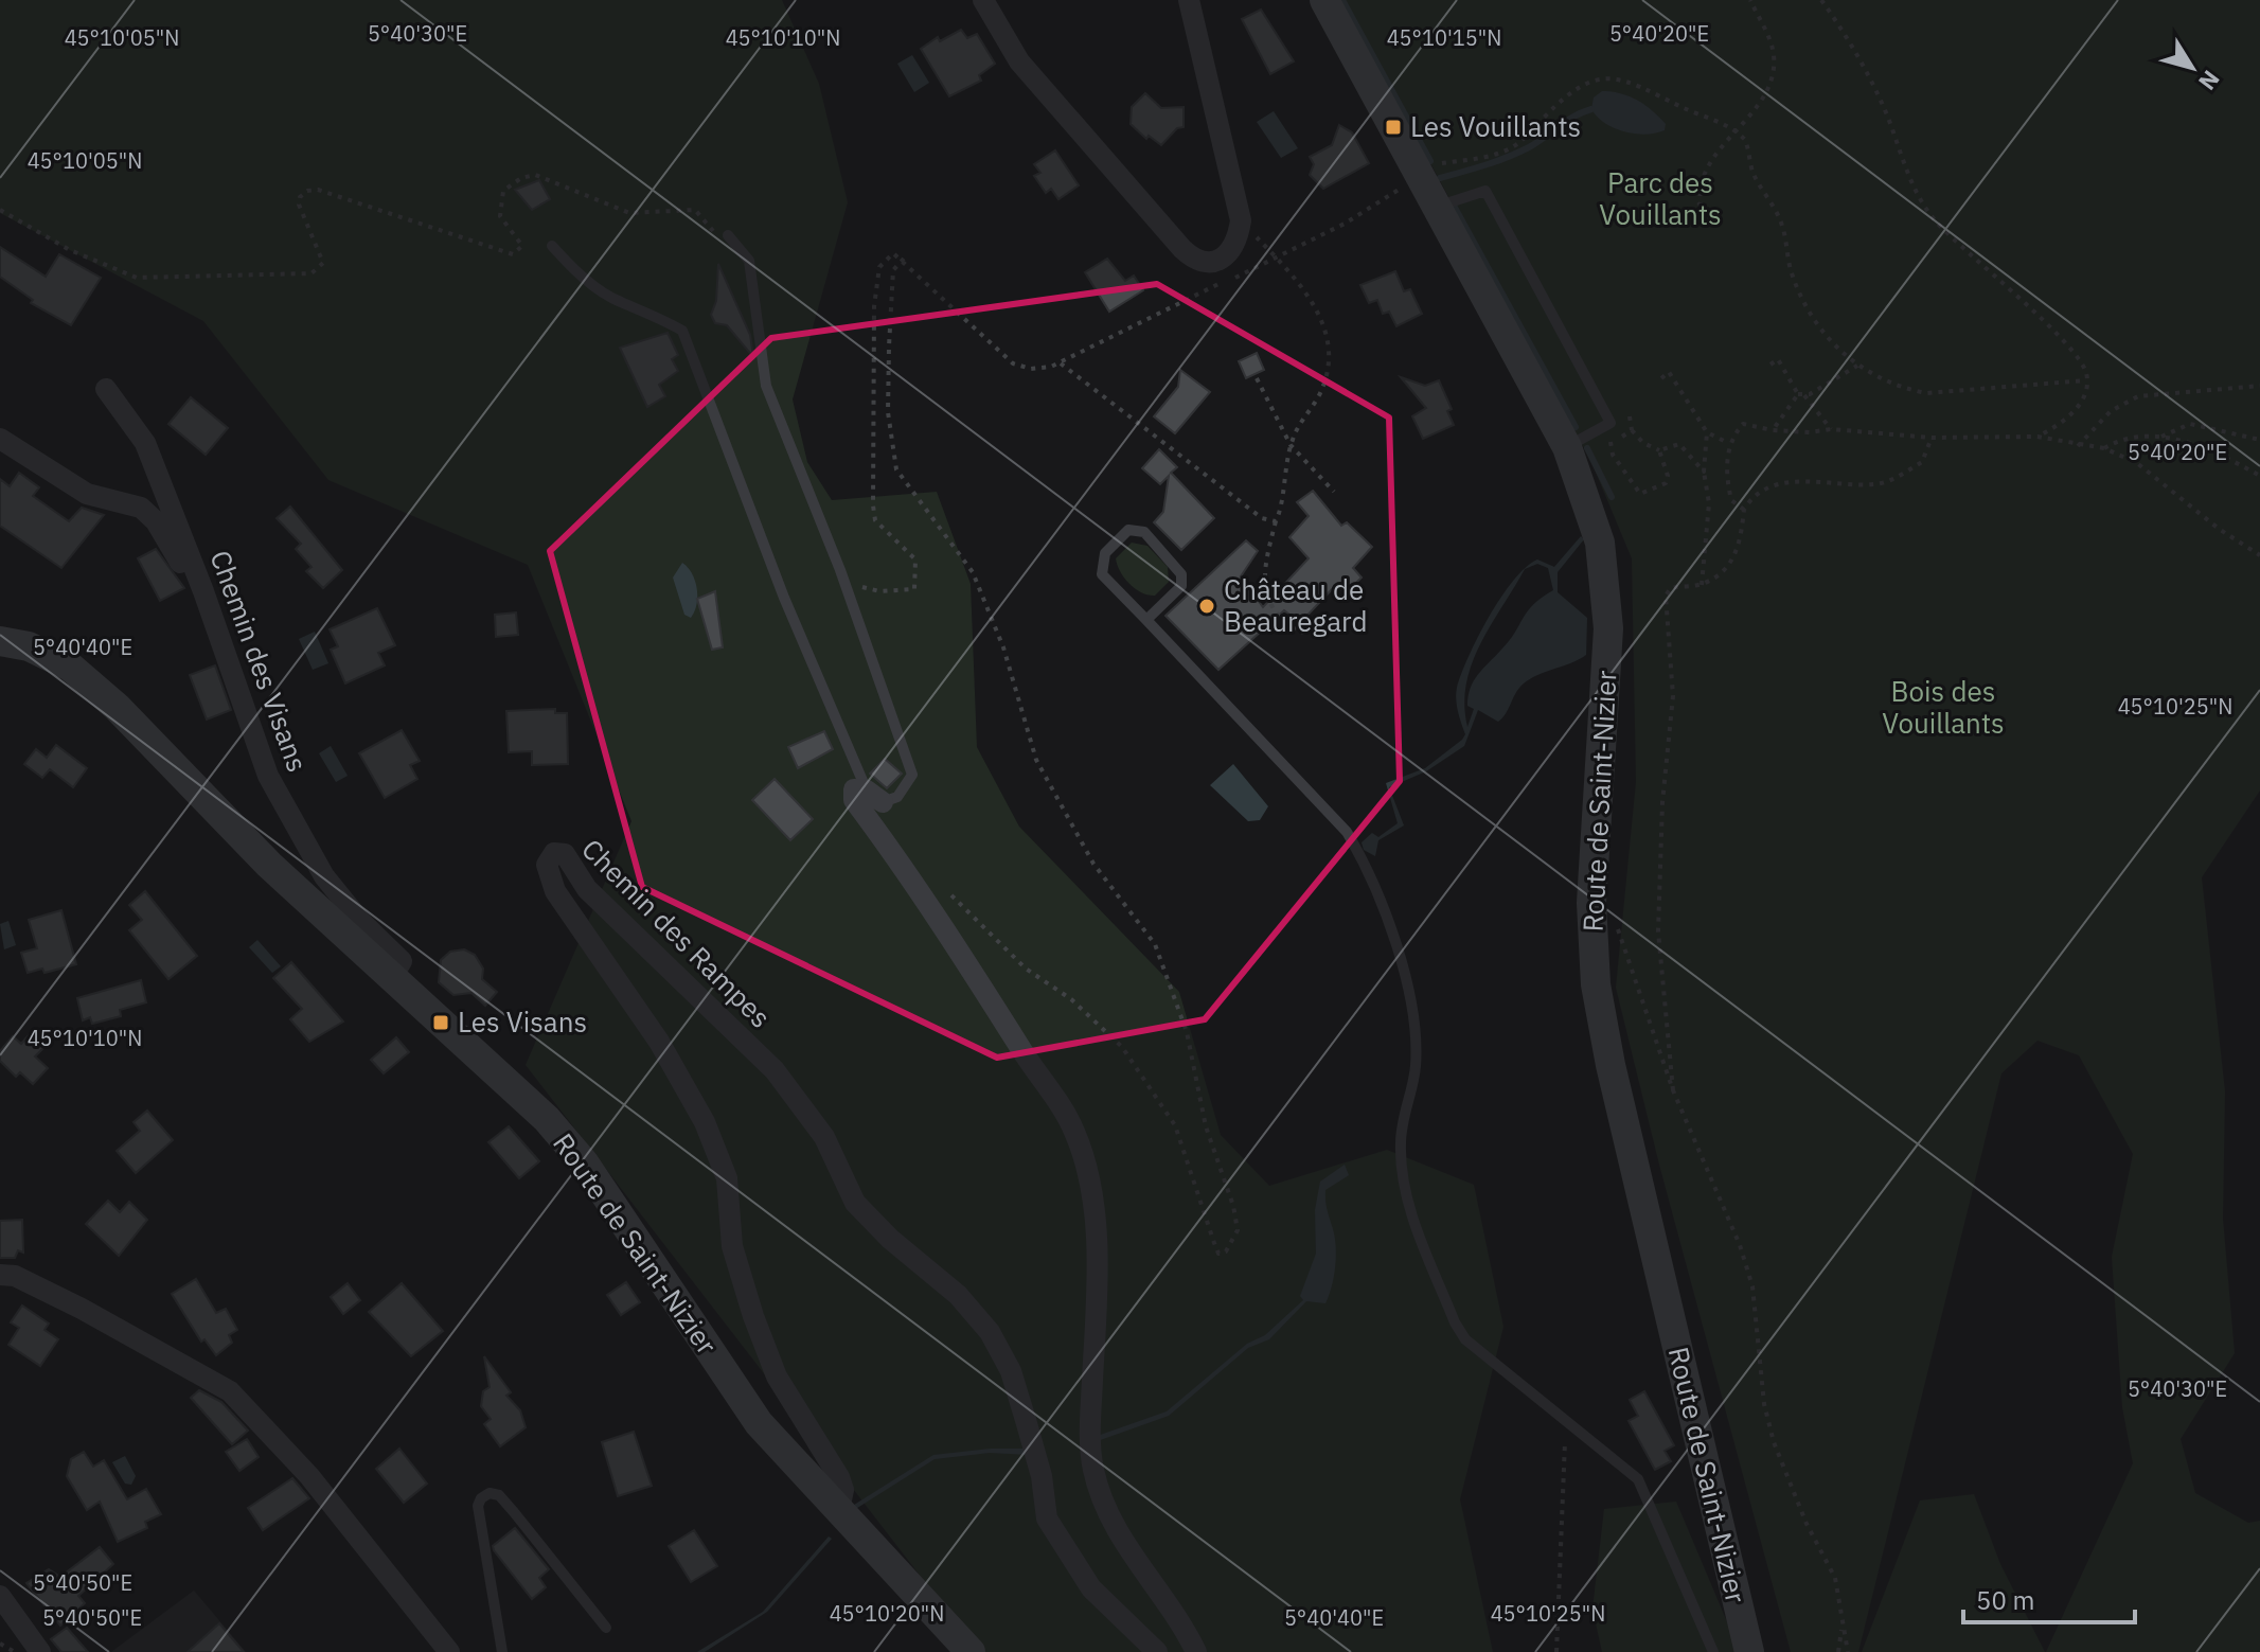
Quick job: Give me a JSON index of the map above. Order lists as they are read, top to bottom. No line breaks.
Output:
{"streets":{"main road":["Route de Saint-Nizier"],"street":["Chemin des Visans","Chemin des Rampes"]},"crossings":[["Chemin des Visans","Route de Saint-Nizier"],["Route de Saint-Nizier","Chemin des Rampes"]],"parks":["Parc des Vouillants","Bois des Vouillants"],"places":{"transit":["Les Vouillants","Les Visans"],"other":["Château de Beauregard"]},"scale_bar":"50 m","north":"bottom right","coordinates":["5°40'30\"E","5°40'20\"E","45°10'05\"N","45°10'10\"N","45°10'15\"N","5°40'40\"E","45°10'25\"N","5°40'50\"E","45°10'20\"N"]}
